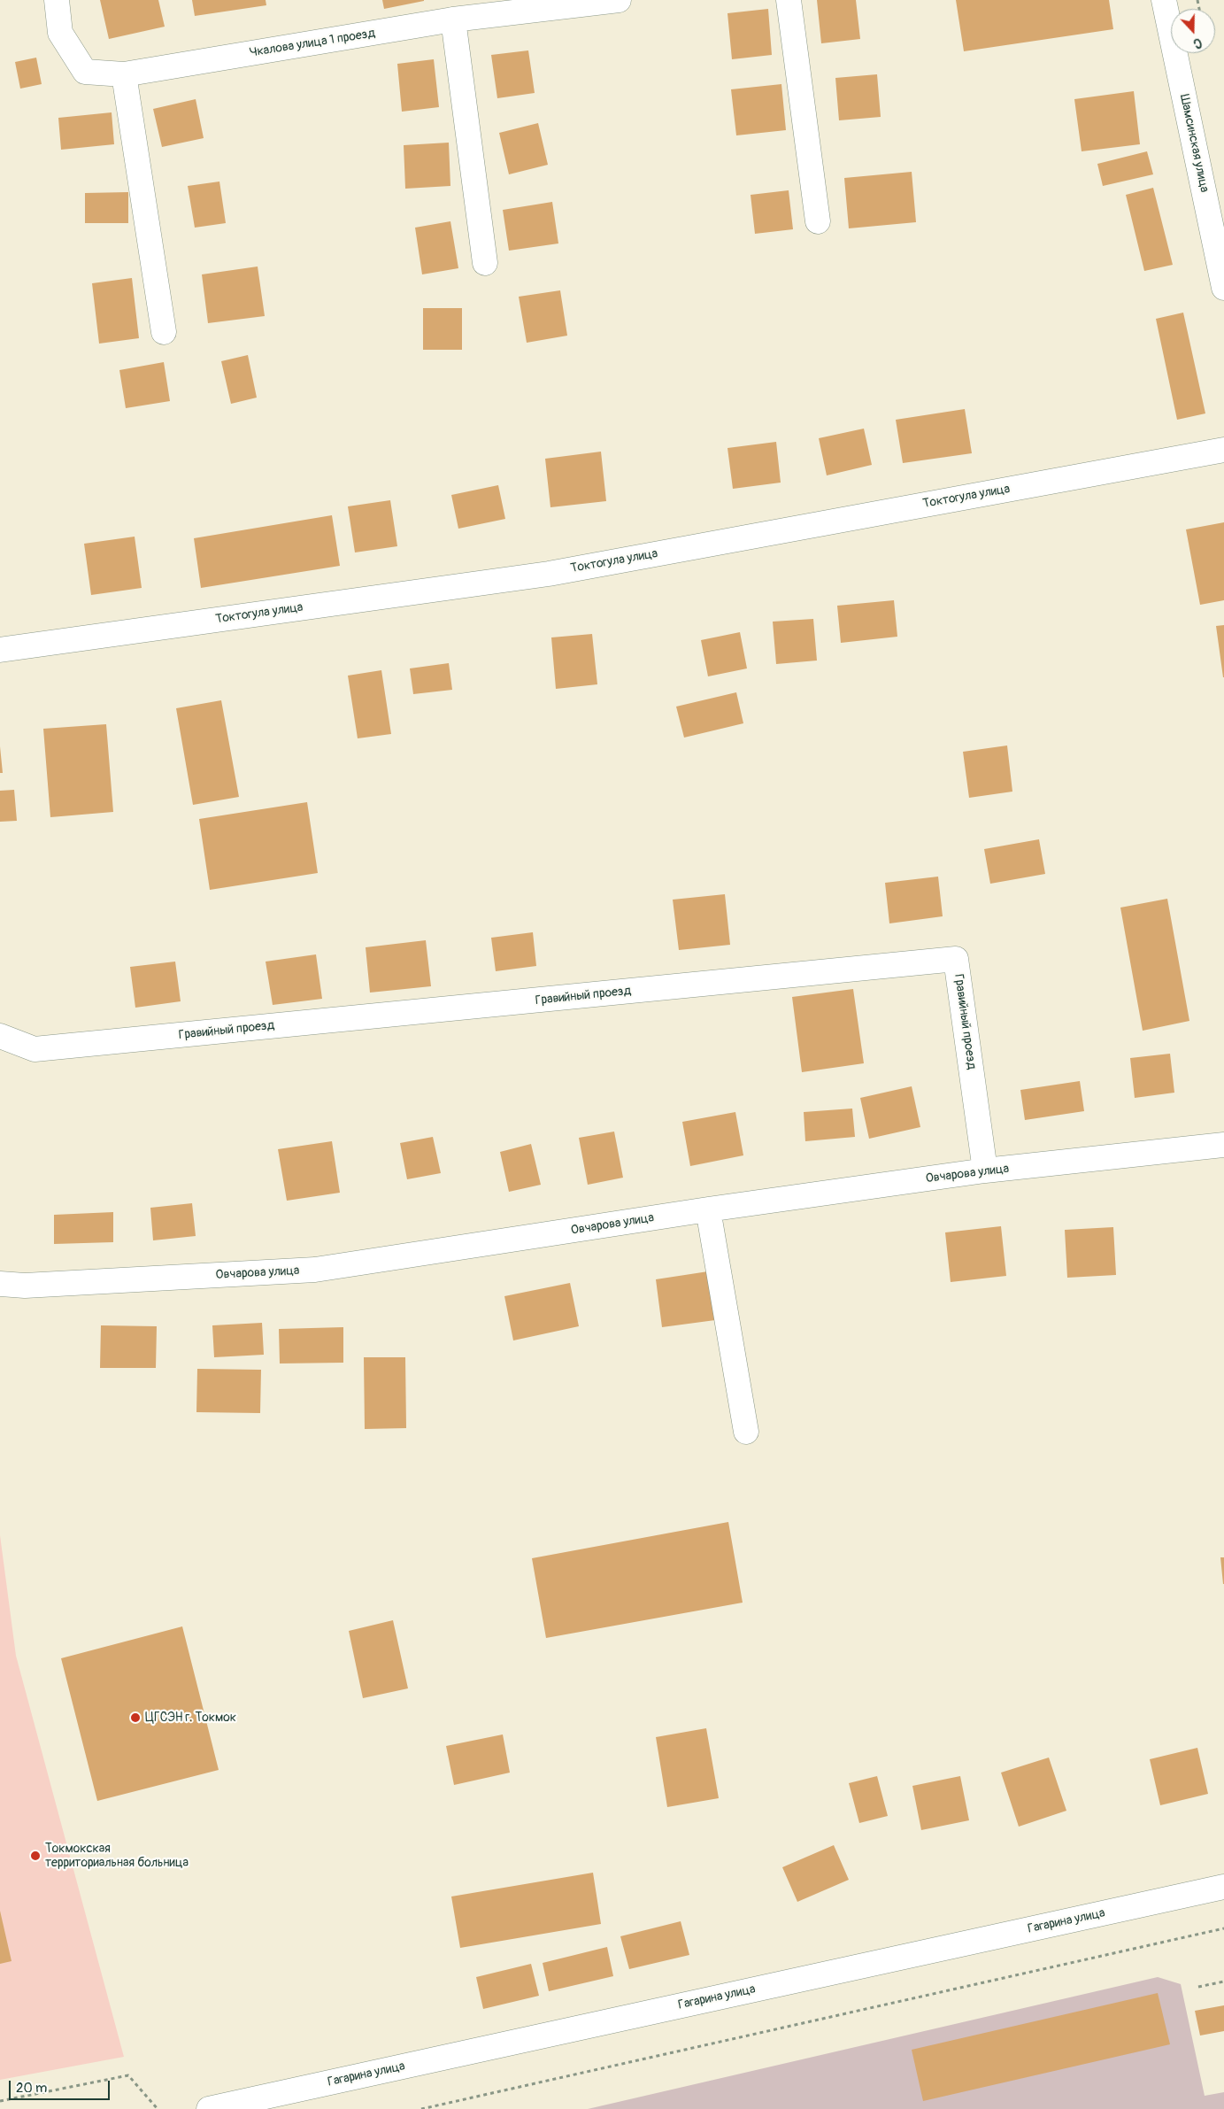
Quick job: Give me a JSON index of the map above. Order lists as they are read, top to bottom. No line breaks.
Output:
{"streets":{"street":["Чкалова улица 1 проезд","Шамсинская улица","Токтогула улица","Гравийный проезд","Овчарова улица","Гагарина улица"]},"crossings":[["Гравийный проезд","Овчарова улица"]],"places":["ЦГСЭН г. Токмок","Токмокская территориальная больница"],"scale_bar":"20 m","north":"bottom"}
